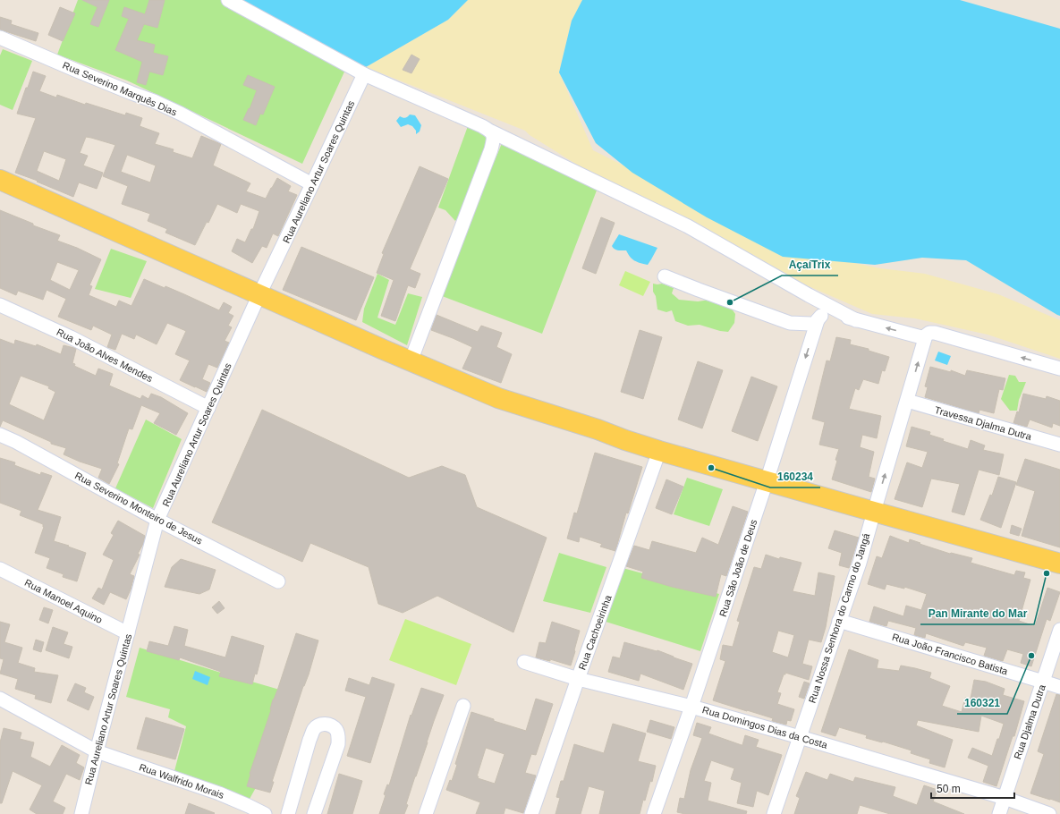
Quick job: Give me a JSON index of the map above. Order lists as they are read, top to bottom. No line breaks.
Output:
{"streets":{"street":["Rua Severino Marquês Dias","Rua Aureliano Artur Soares Quintas","Rua João Alves Mendes","Travessa Djalma Dutra","Rua Severino Monteiro de Jesus","Rua São João de Deus","Rua Manoel Aquino","Rua Nossa Senhora do Carmo do Jangá","Rua Cachoeirinha","Rua João Francisco Batista","Rua Djalma Dutra","Rua Domingos Dias da Costa","Rua Walfrido Morais"]},"crossings":[["Rua Severino Marquês Dias","Rua Aureliano Artur Soares Quintas"],["Rua Aureliano Artur Soares Quintas","Rua João Alves Mendes"],["Rua Aureliano Artur Soares Quintas","Rua Severino Monteiro de Jesus"],["Rua Aureliano Artur Soares Quintas","Rua Manoel Aquino"],["Rua Aureliano Artur Soares Quintas","Rua Walfrido Morais"],["Travessa Djalma Dutra","Rua Nossa Senhora do Carmo do Jangá"],["Rua São João de Deus","Rua Domingos Dias da Costa"],["Rua Nossa Senhora do Carmo do Jangá","Rua João Francisco Batista"],["Rua Nossa Senhora do Carmo do Jangá","Rua Domingos Dias da Costa"],["Rua Cachoeirinha","Rua Domingos Dias da Costa"],["Rua João Francisco Batista","Rua Djalma Dutra"],["Rua Djalma Dutra","Rua Domingos Dias da Costa"]],"one_way":["Rua Nossa Senhora do Carmo do Jangá"],"places":["AçaíTrix","160234","Pan Mirante do Mar","160321"],"scale_bar":"50 m"}
